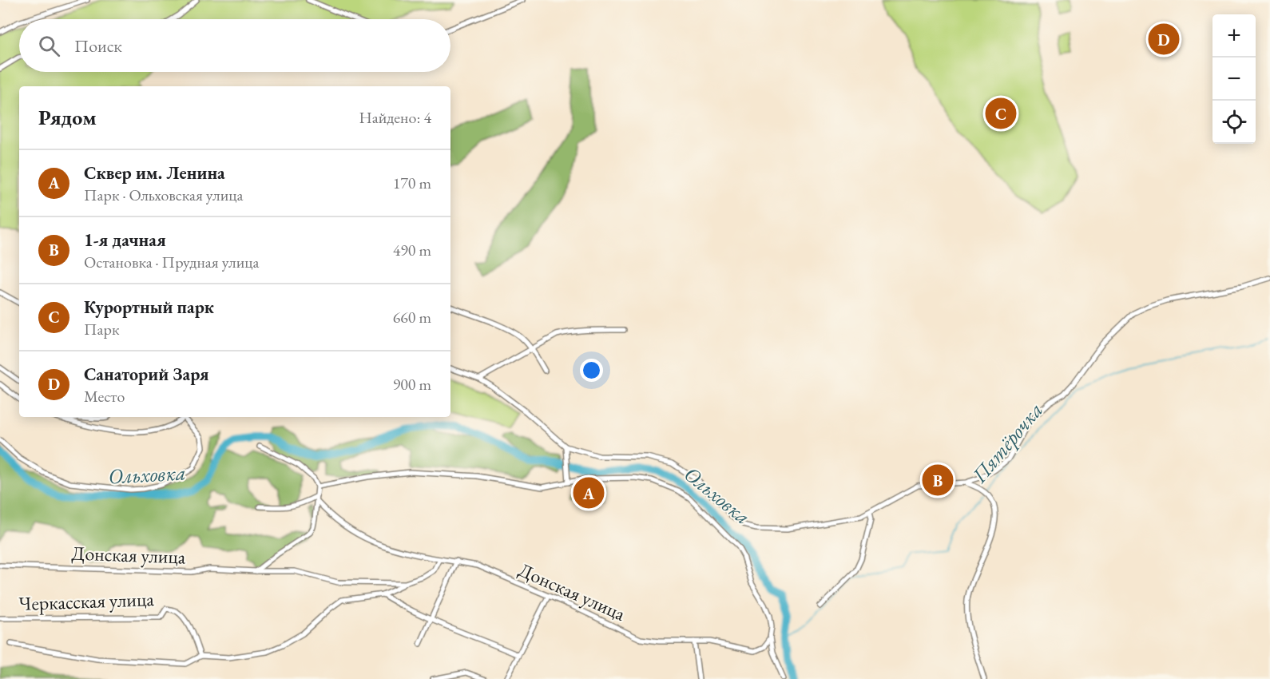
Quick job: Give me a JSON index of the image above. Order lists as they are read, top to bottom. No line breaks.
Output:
{"streets":{"street":["Донская улица","Черкасская улица"]},"water":["Пятёрочка","Ольховка"],"page":{"map_buttons":["+","−"],"search":"Поиск","pins":["D","C","B","A"],"heading":["Рядом","Найдено: 4"],"list":[{"mark":"A","name":"Сквер им. Ленина","note":"Парк · Ольховская улица","value":"170 m"},{"mark":"B","name":"1-я дачная","note":"Остановка · Прудная улица","value":"490 m"},{"mark":"C","name":"Курортный парк","note":"Парк","value":"660 m"},{"mark":"D","name":"Санаторий Заря","note":"Место","value":"900 m"}]}}
